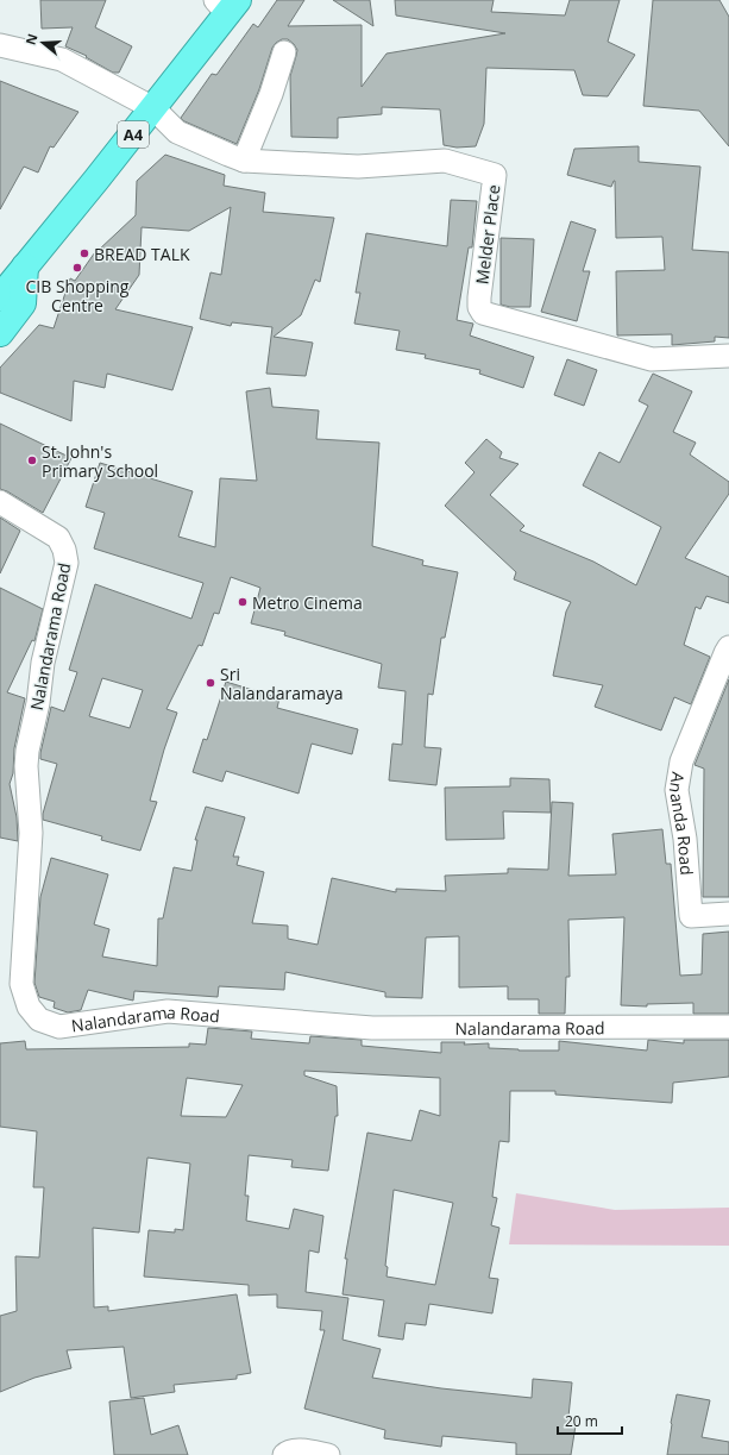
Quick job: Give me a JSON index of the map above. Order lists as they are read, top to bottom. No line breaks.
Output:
{"streets":{"highway":["A4"],"street":["Melder Place","Nalandarama Road","Ananda Road"]},"crossings":[["A4","Melder Place"]],"places":["BREAD TALK","CIB Shopping Centre","St. John's Primary School","Metro Cinema","Sri Nalandaramaya"],"scale_bar":"20 m","north":"left"}
